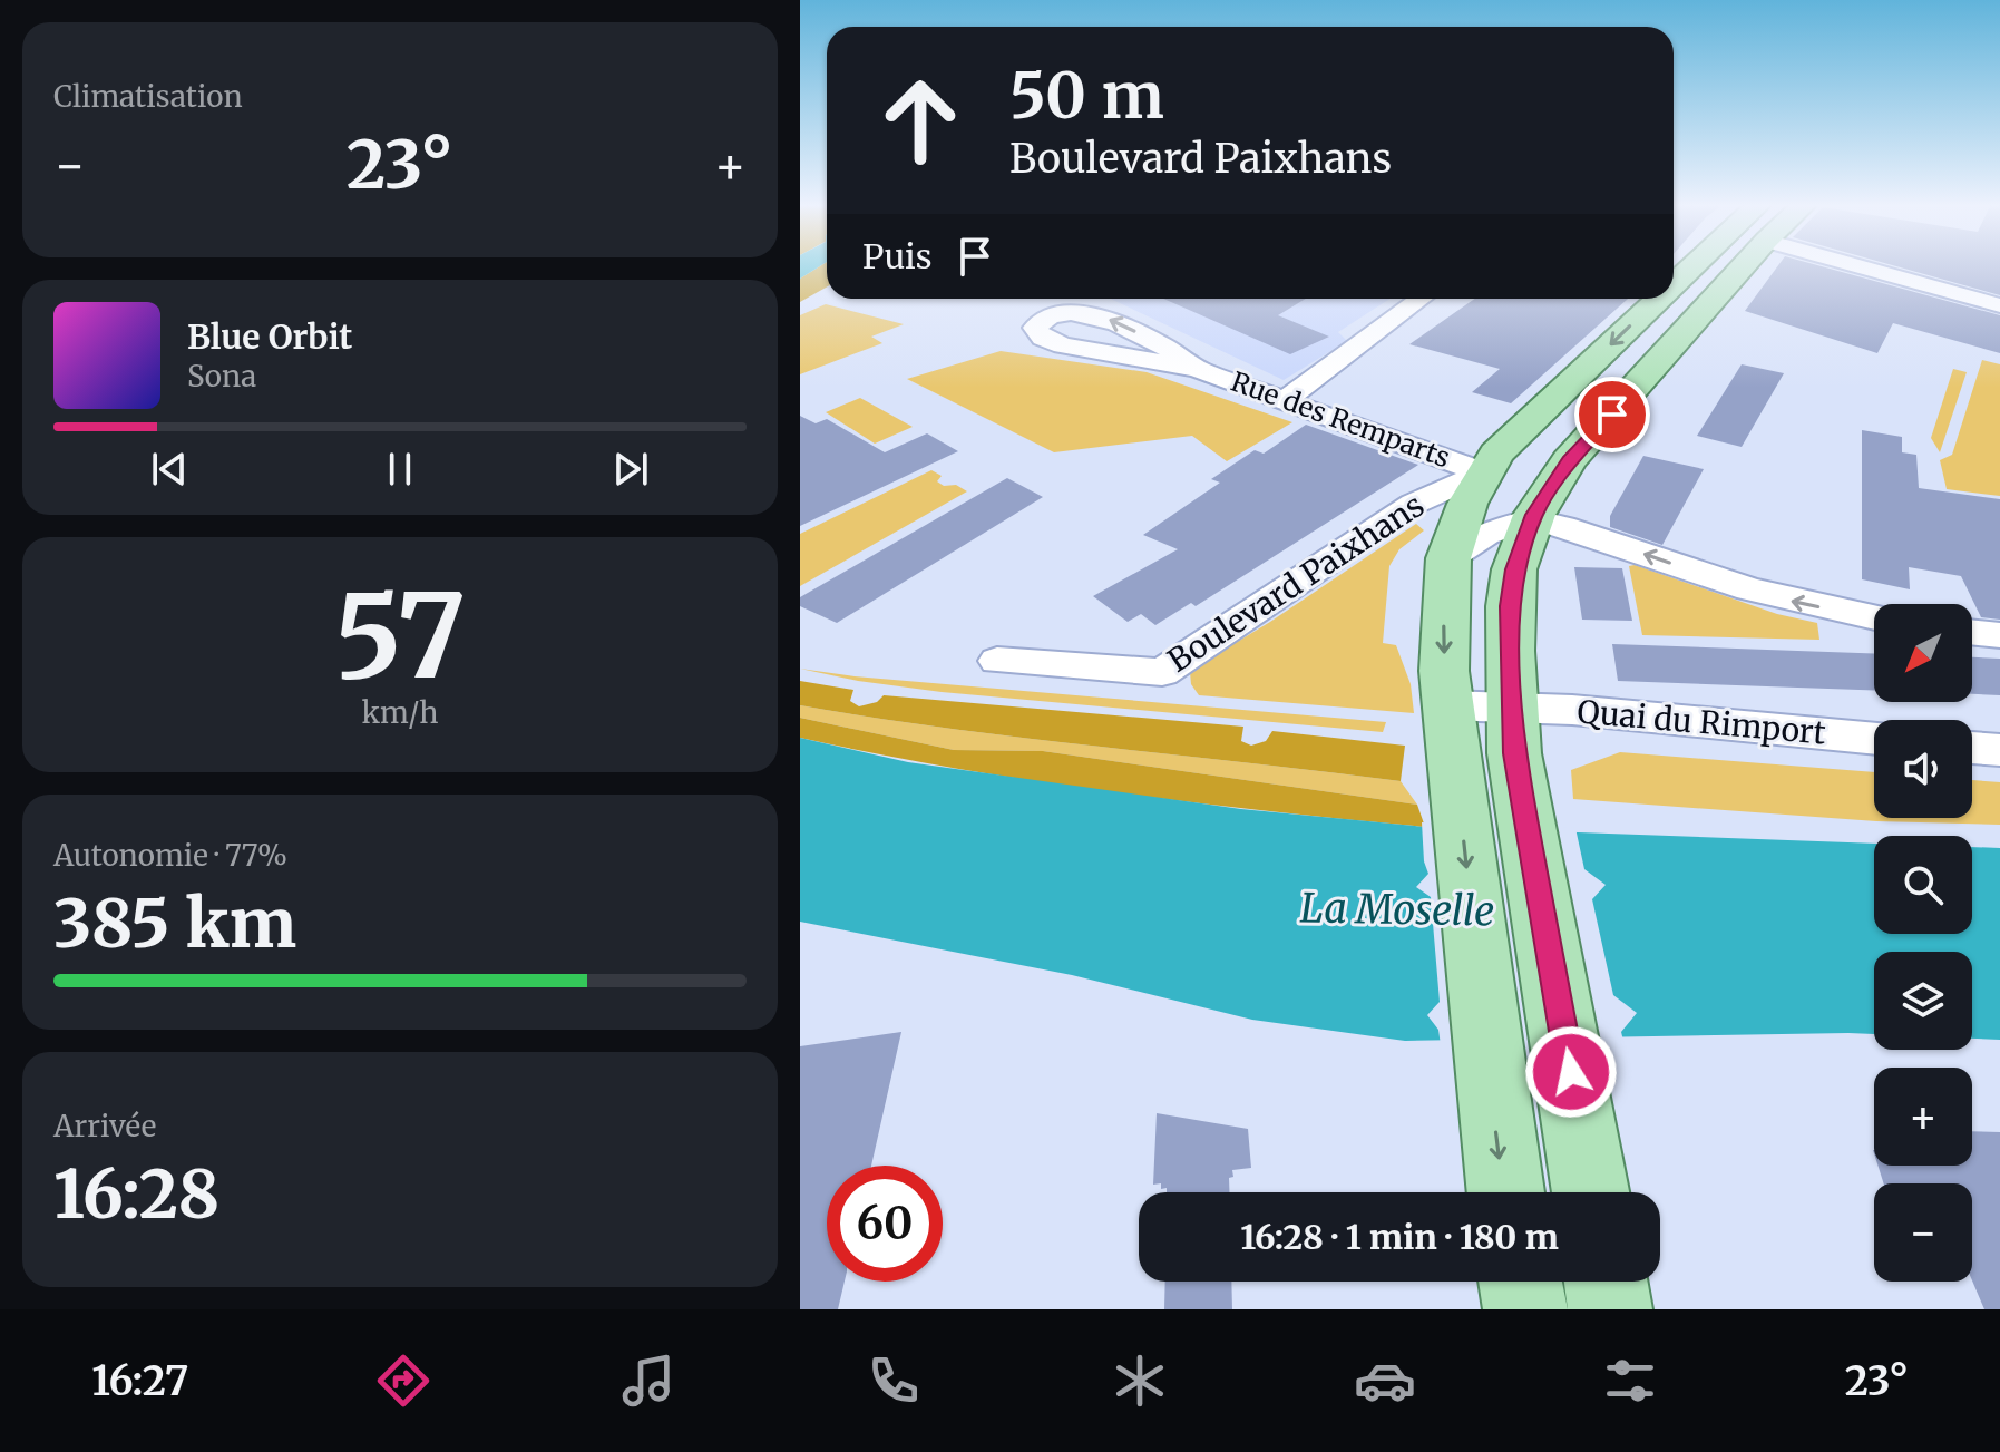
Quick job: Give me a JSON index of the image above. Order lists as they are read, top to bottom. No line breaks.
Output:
{"streets":{"main road":["Boulevard Paixhans"],"street":["Rue des Remparts","Quai du Rimport"]},"crossings":[["Rue des Remparts","Boulevard Paixhans"],["Boulevard Paixhans","Quai du Rimport"]],"water":["La Moselle"],"north":"bottom left","page":{"tile":["Climatisation",["57","km/h"],["Autonomie · 77%","385 km"],["Arrivée","16:28"]],"turn":["50 m","Boulevard Paixhans"],"heat":["−","23°","+"],"then":"Puis","song":["Blue Orbit","Sona"],"map_buttons":["+","−"],"limit":"60","trip":"16:28 · 1 min · 180 m","tabs":["16:27","23°"]}}
